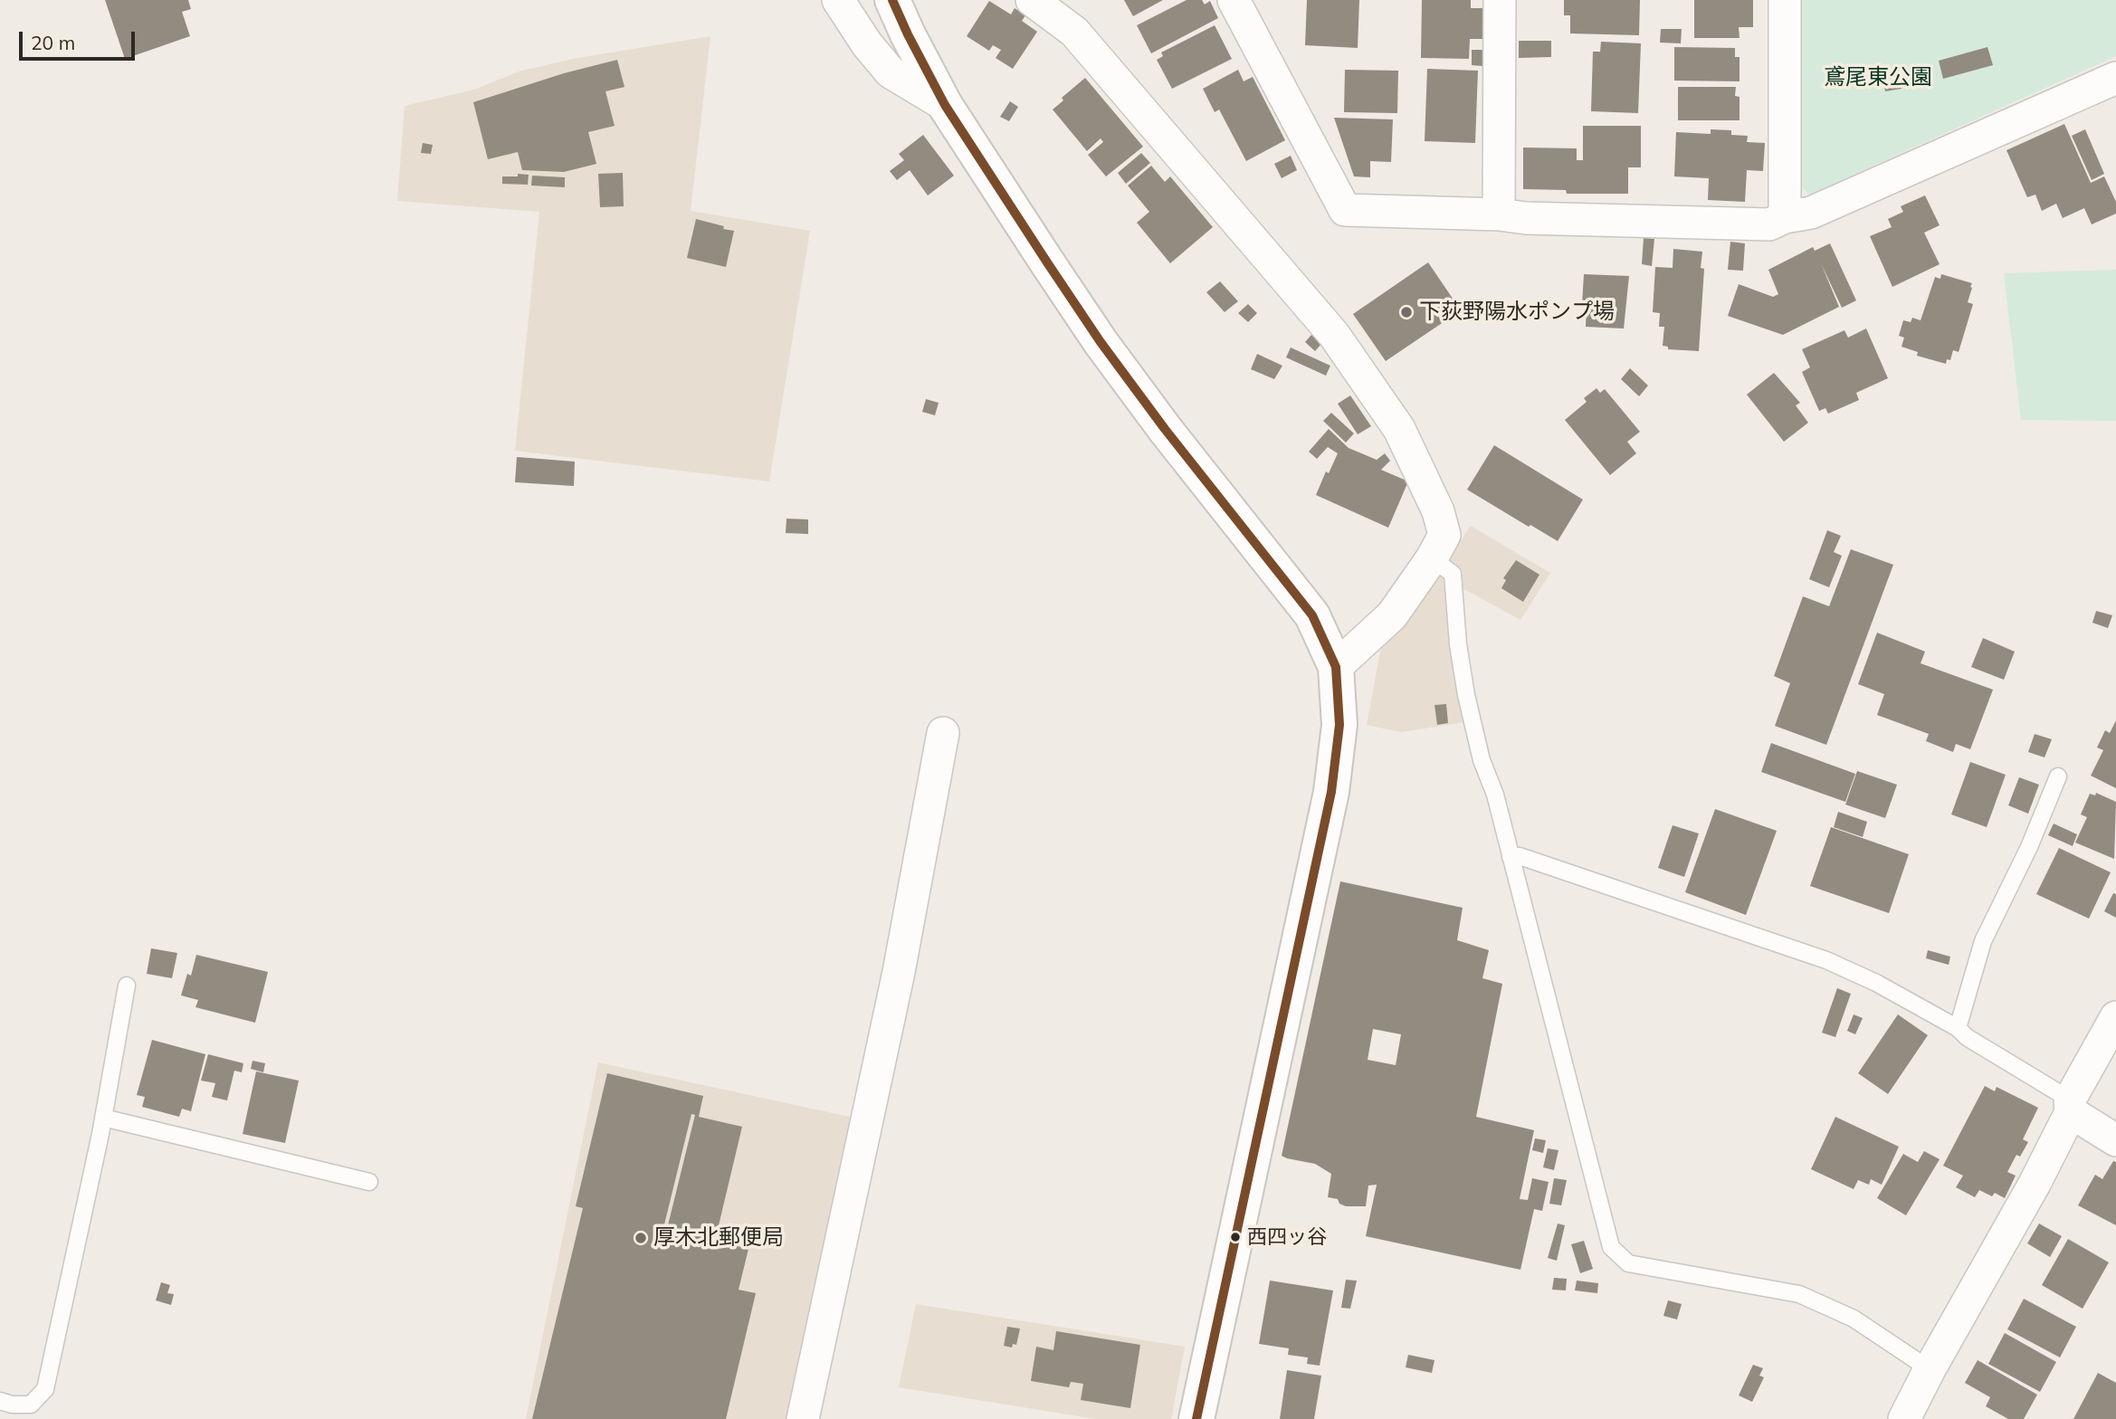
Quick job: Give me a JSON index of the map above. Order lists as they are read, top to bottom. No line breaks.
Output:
{"parks":["鳶尾東公園"],"places":["下荻野陽水ポンプ場","西四ッ谷","厚木北郵便局"],"scale_bar":"20 m"}
